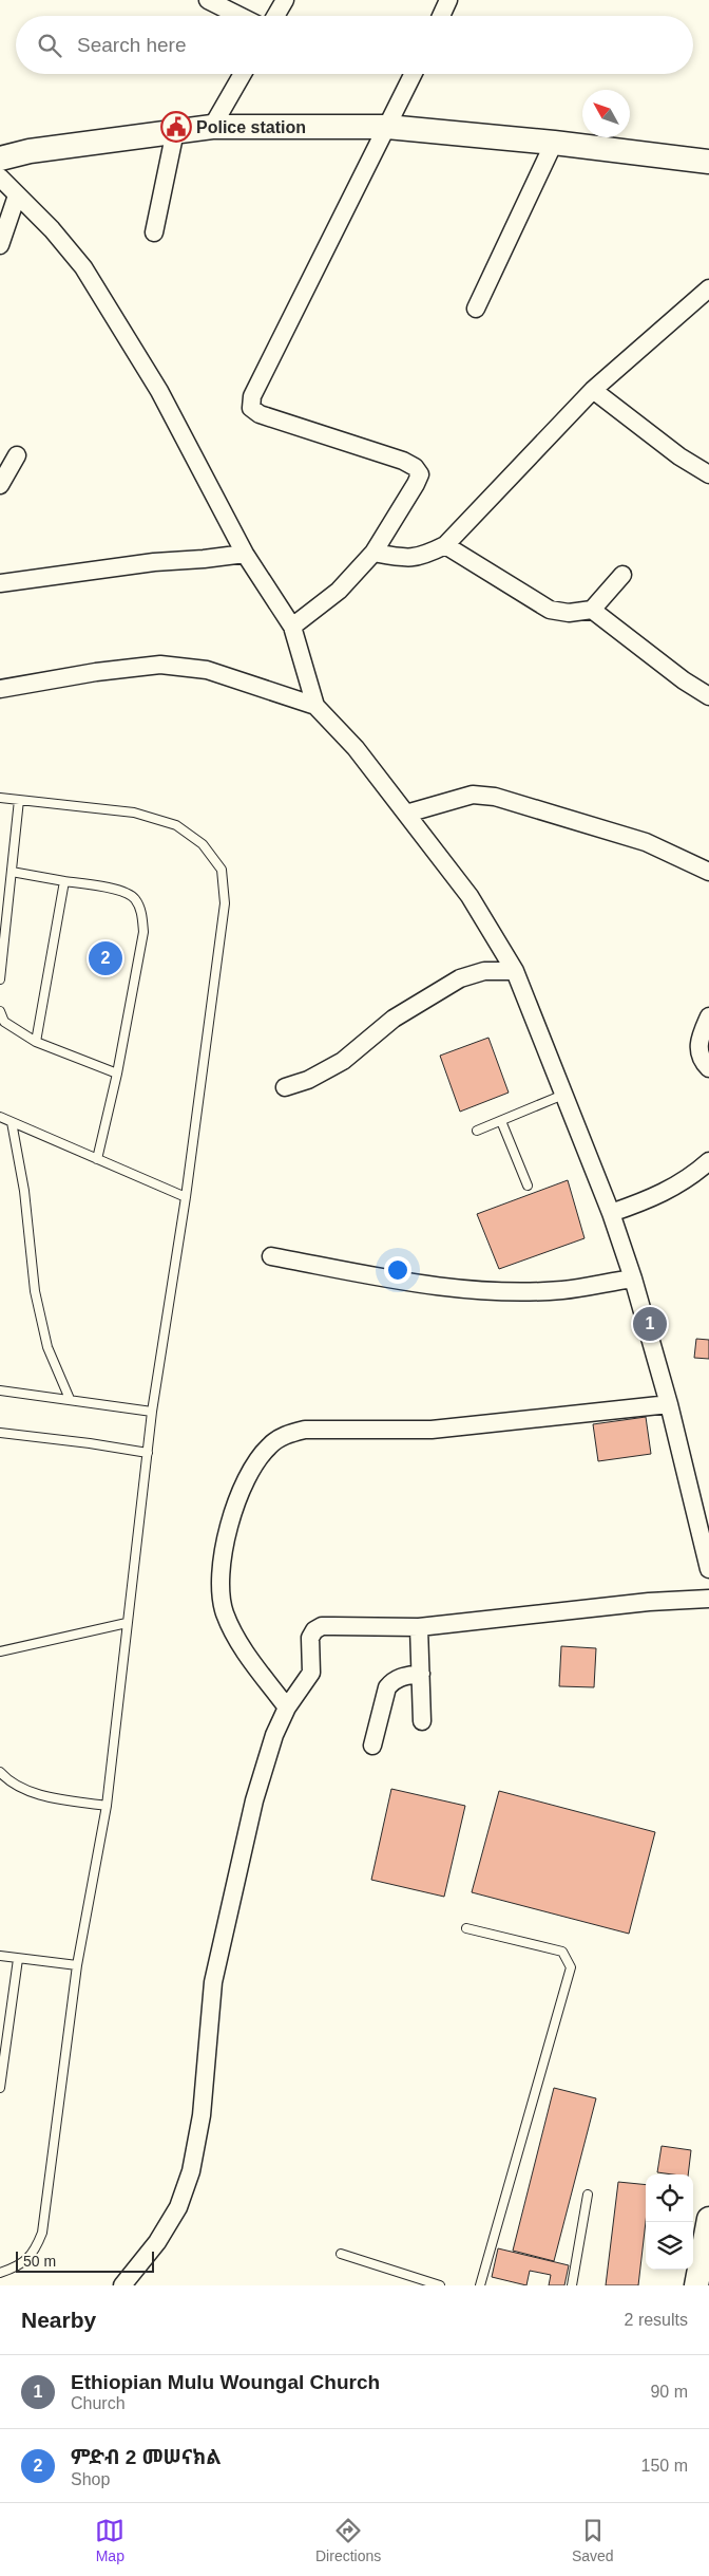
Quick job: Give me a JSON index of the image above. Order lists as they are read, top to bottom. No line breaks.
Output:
{"places":{"public building":["Police station"]},"scale_bar":"50 m","north":"top left","page":{"search":"Search here","pins":["2","1"],"scale":"50 m","heading":["Nearby","2 results"],"list":[{"mark":"1","name":"Ethiopian Mulu Woungal Church","note":"Church","value":"90 m"},{"mark":"2","name":"ምድብ 2 መሠናክል","note":"Shop","value":"150 m"}],"nav":["Map","Directions","Saved"]}}
